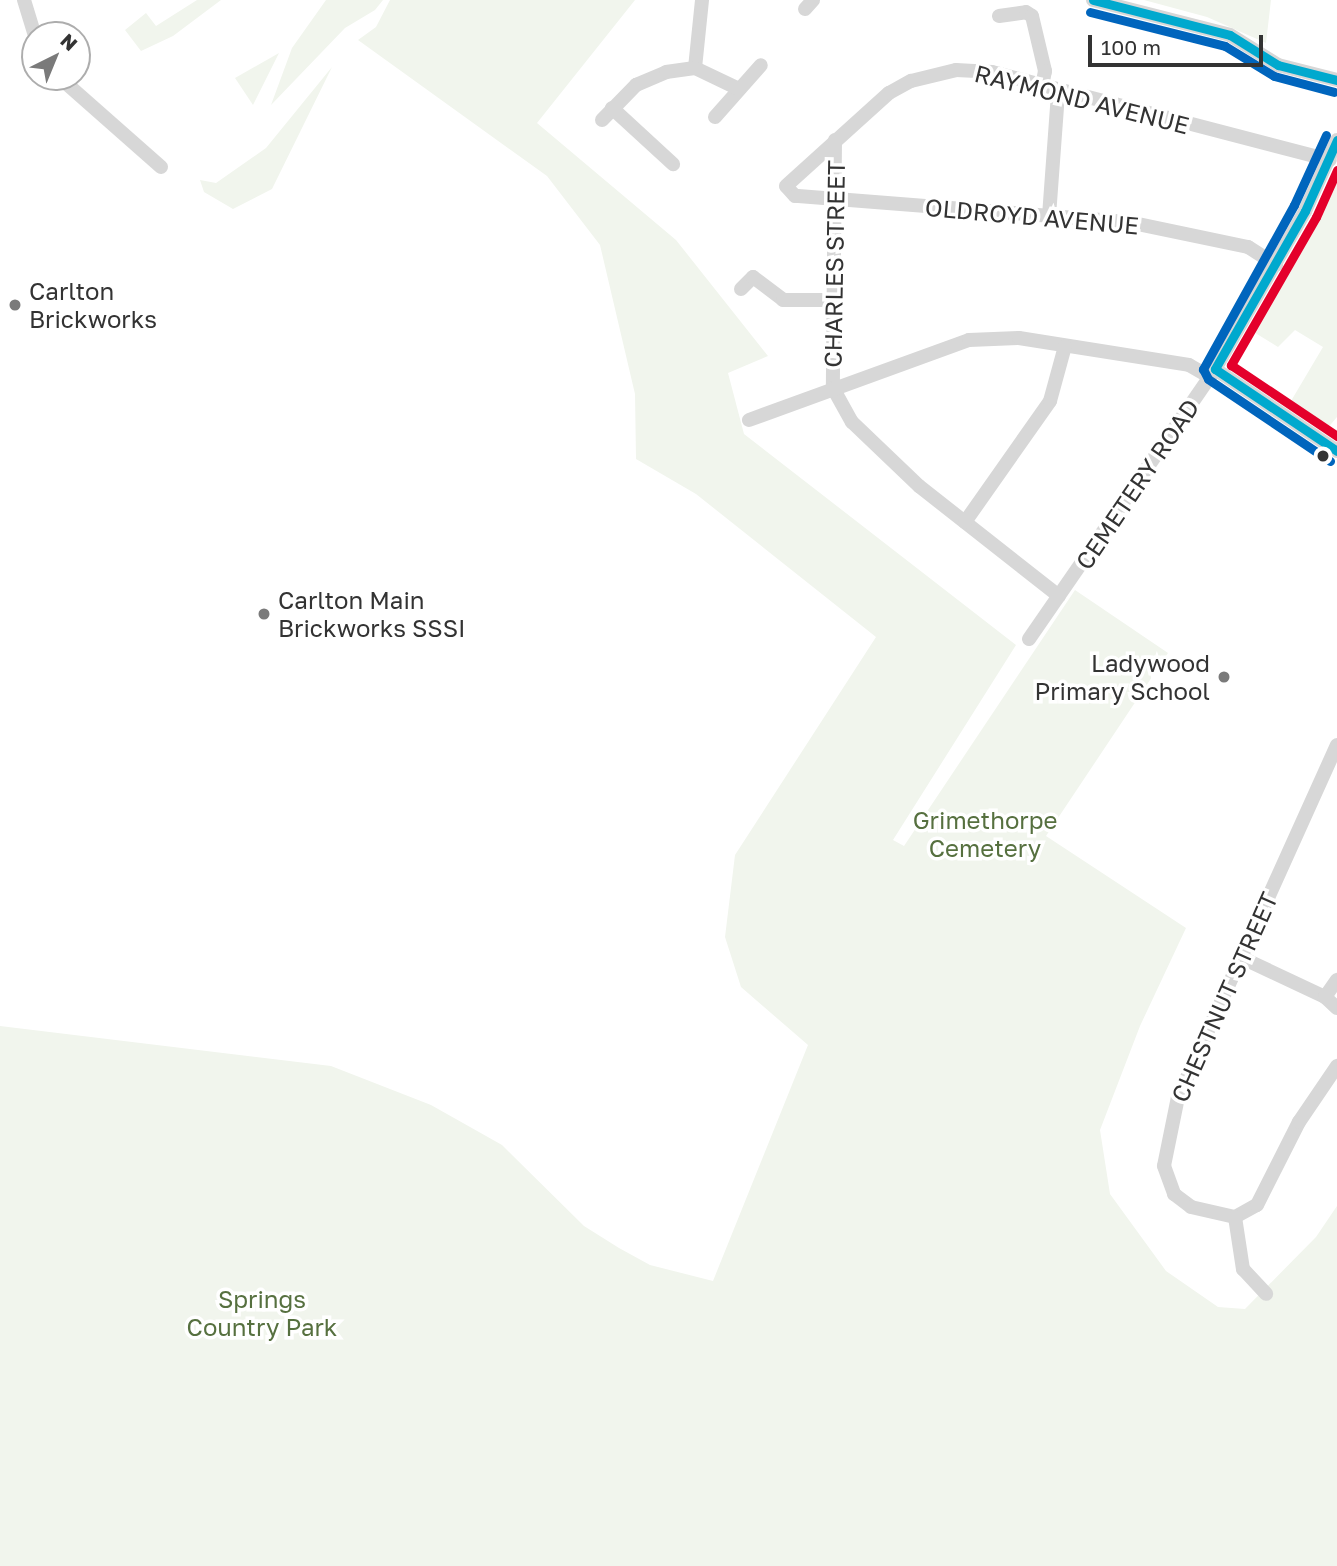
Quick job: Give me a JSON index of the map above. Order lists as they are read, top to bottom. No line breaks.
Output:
{"streets":{"street":["RAYMOND AVENUE","OLDROYD AVENUE","CHARLES STREET","CEMETERY ROAD","CHESTNUT STREET"]},"crossings":[["RAYMOND AVENUE","OLDROYD AVENUE"],["RAYMOND AVENUE","CHARLES STREET"],["RAYMOND AVENUE","CEMETERY ROAD"],["OLDROYD AVENUE","CHARLES STREET"],["OLDROYD AVENUE","CEMETERY ROAD"]],"parks":["Grimethorpe Cemetery","Springs Country Park"],"places":["Carlton Brickworks","Carlton Main Brickworks SSSI","Ladywood Primary School"],"scale_bar":"100 m","north":"top right"}
